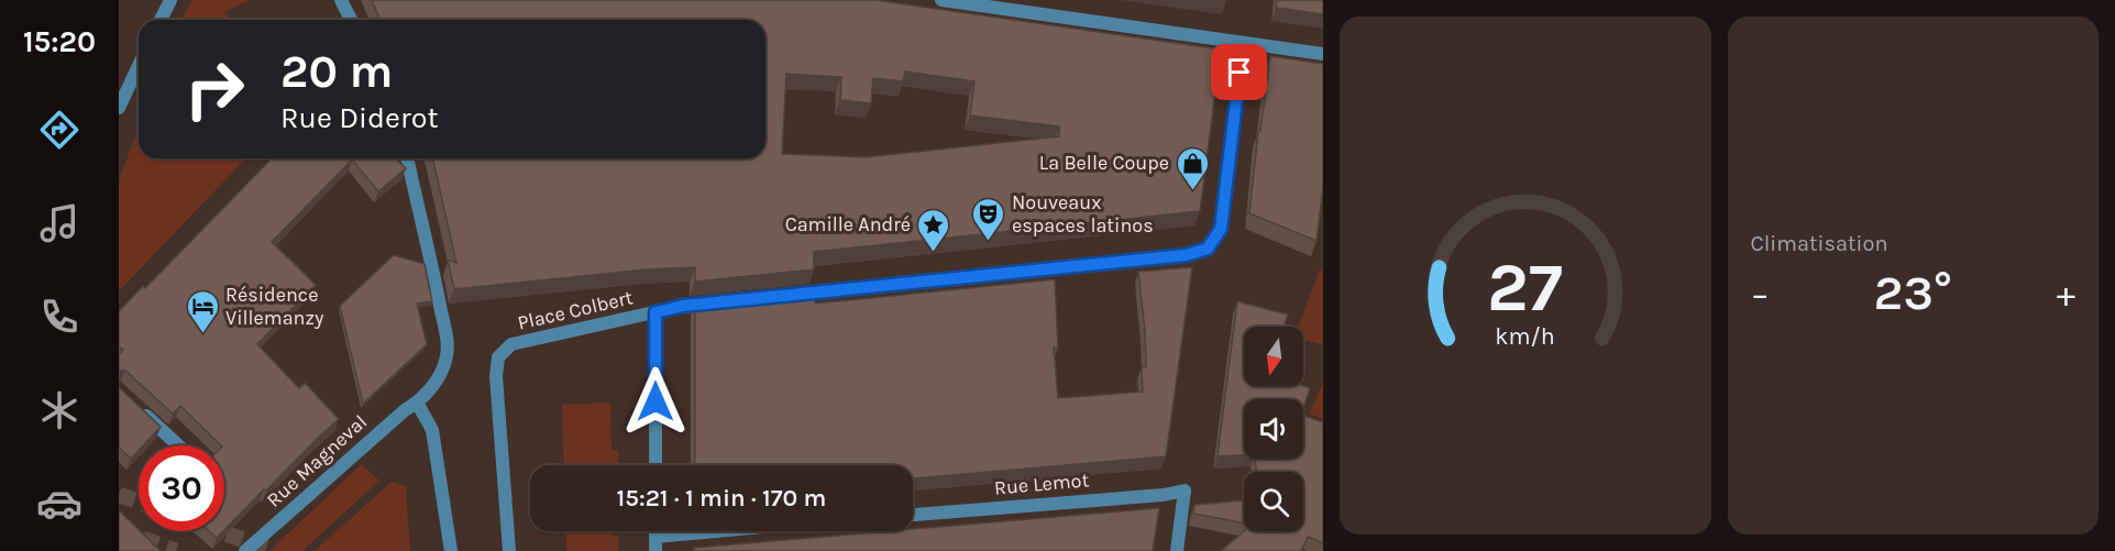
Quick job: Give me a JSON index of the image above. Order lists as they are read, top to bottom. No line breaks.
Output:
{"streets":{"street":["Place Colbert","Rue Magneval","Rue Lemot"]},"places":{"shop":["La Belle Coupe"],"theatre":["Nouveaux espaces latinos"],"place":["Camille André"],"hotel":["Résidence Villemanzy"]},"north":"bottom","page":{"tabs":"15:20","tile":"Climatisation","turn":["20 m","Rue Diderot"],"heat":["−","23°","+"],"limit":"30","trip":"15:21 · 1 min · 170 m","gauge":["27","km/h"]}}
